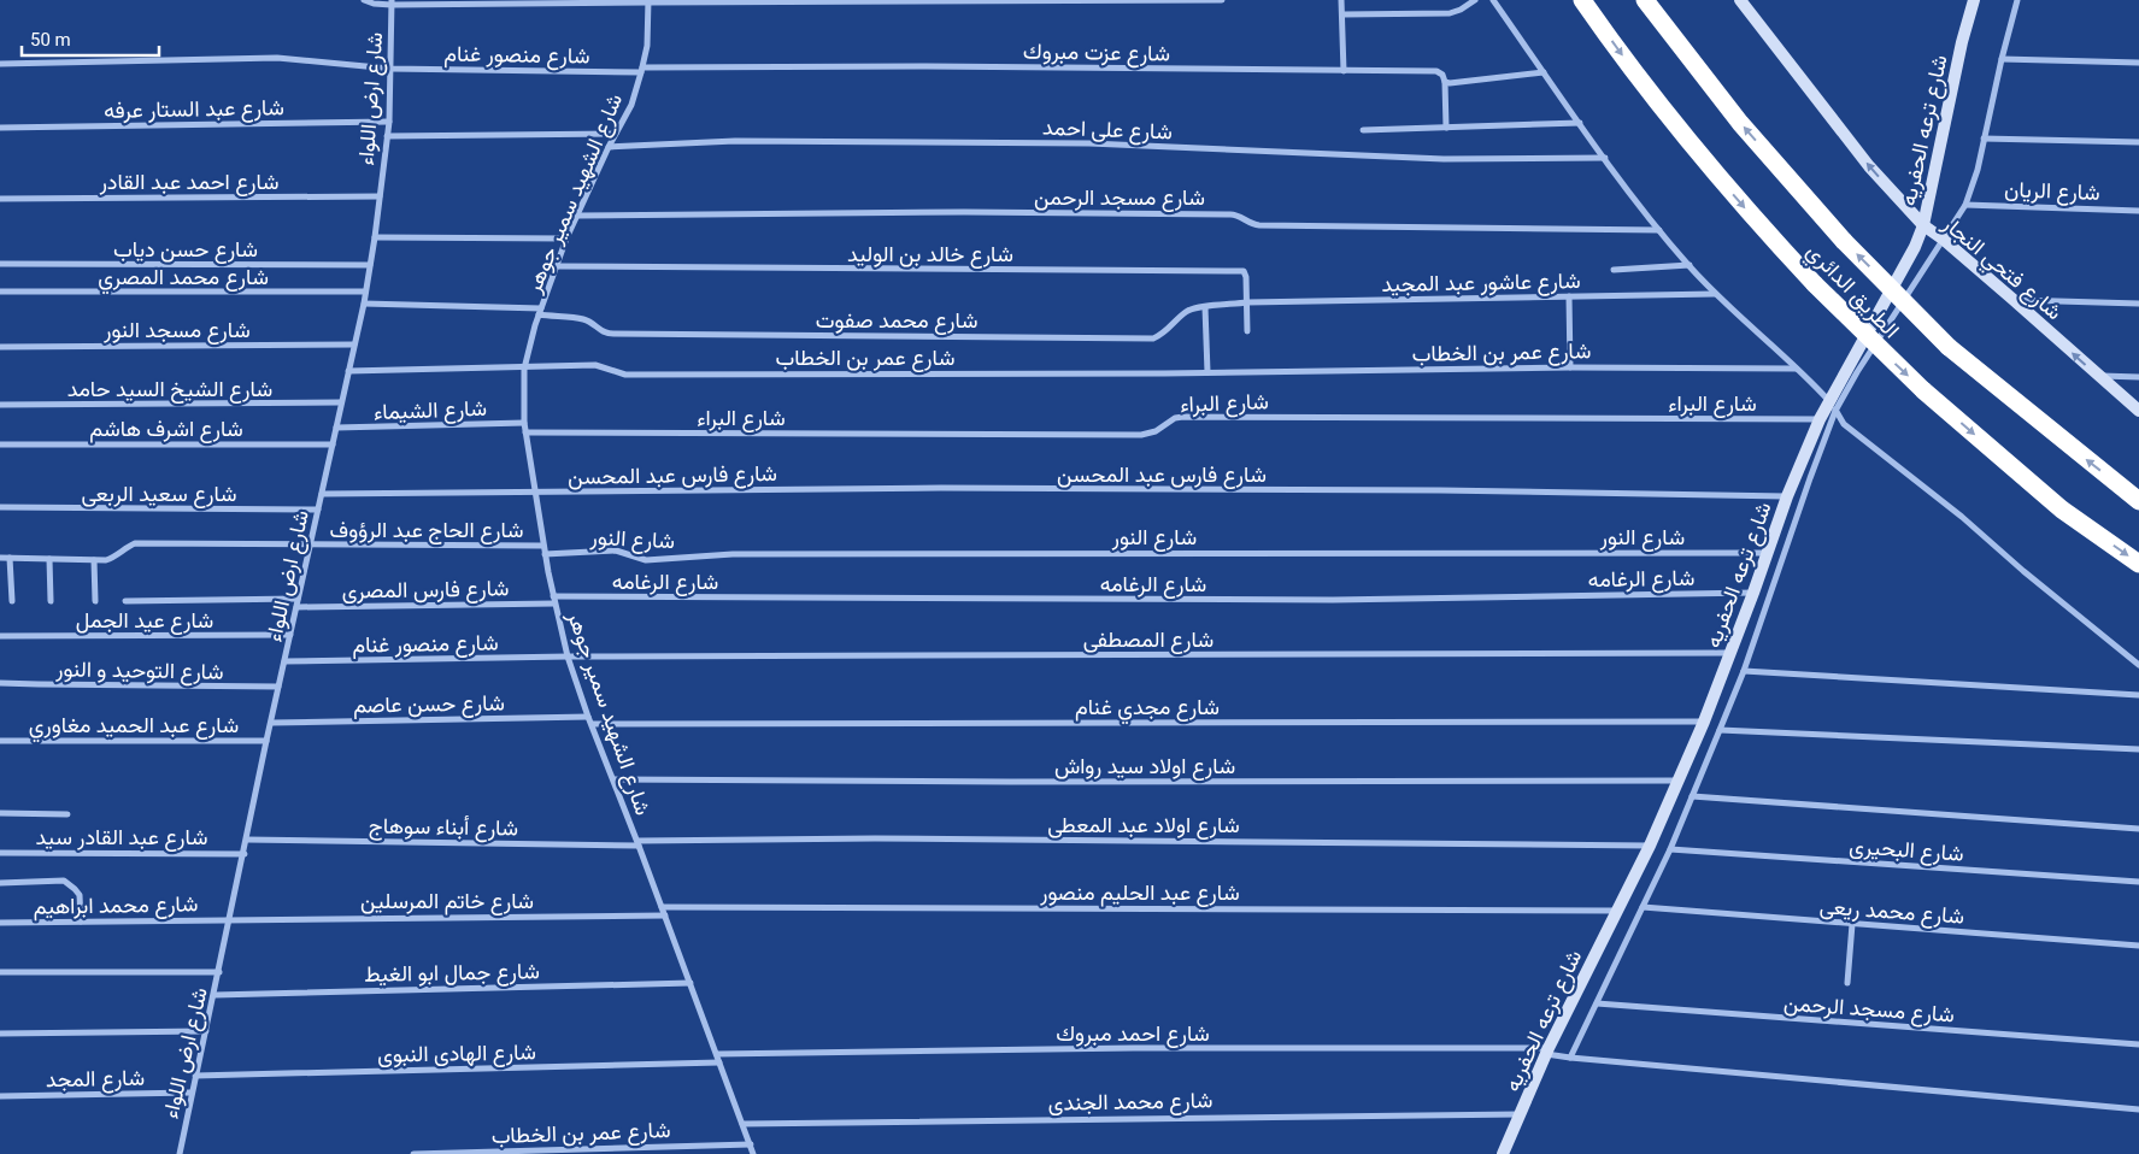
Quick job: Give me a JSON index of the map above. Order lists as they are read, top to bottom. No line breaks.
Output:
{"streets":{"highway":["الطريق الدائري"],"street":["شارع عزت مبروك","شارع منصور غنام","شارع ارض اللواء","شارع عبد الستار عرفه","شارع على احمد","شارع ترعه الحفريه","شارع احمد عبد القادر","شارع الريان","شارع الشهيد سمير جوهر","شارع مسجد الرحمن","شارع حسن دياب","شارع خالد بن الوليد","شارع فتحي النجار","شارع محمد المصري","شارع عاشور عبد المجيد","شارع محمد صفوت","شارع مسجد النور","شارع عمر بن الخطاب","شارع الشيخ السيد حامد","شارع البراء","شارع الشيماء","شارع اشرف هاشم","شارع فارس عبد المحسن","شارع سعيد الربعى","شارع الحاج عبد الرؤوف","شارع النور","شارع الرغامه","شارع فارس المصرى","شارع عيد الجمل","شارع المصطفى","شارع التوحيد و النور","شارع حسن عاصم","شارع مجدي غنام","شارع عبد الحميد مغاوري","شارع اولاد سيد رواش","شارع اولاد عبد المعطى","شارع أبناء سوهاج","شارع عبد القادر سيد","شارع البحيرى","شارع عبد الحليم منصور","شارع خاتم المرسلين","شارع محمد ابراهيم","شارع محمد ريعى","شارع جمال ابو الغيط","شارع احمد مبروك","شارع الهادى النبوى","شارع المجد","شارع محمد الجندى"]},"crossings":[["شارع عزت مبروك","شارع منصور غنام"],["شارع عزت مبروك","شارع الشهيد سمير جوهر"],["شارع منصور غنام","شارع ارض اللواء"],["شارع منصور غنام","شارع الشهيد سمير جوهر"],["شارع منصور غنام","شارع المصطفى"],["شارع ارض اللواء","شارع عبد الستار عرفه"],["شارع ارض اللواء","شارع احمد عبد القادر"],["شارع ارض اللواء","شارع حسن دياب"],["شارع ارض اللواء","شارع محمد المصري"],["شارع ارض اللواء","شارع محمد صفوت"],["شارع ارض اللواء","شارع مسجد النور"],["شارع ارض اللواء","شارع عمر بن الخطاب"],["شارع ارض اللواء","شارع الشيخ السيد حامد"],["شارع ارض اللواء","شارع الشيماء"],["شارع ارض اللواء","شارع اشرف هاشم"],["شارع ارض اللواء","شارع فارس عبد المحسن"],["شارع ارض اللواء","شارع سعيد الربعى"],["شارع ارض اللواء","شارع الحاج عبد الرؤوف"],["شارع ارض اللواء","شارع فارس المصرى"],["شارع ارض اللواء","شارع عيد الجمل"],["شارع ارض اللواء","شارع التوحيد و النور"],["شارع ارض اللواء","شارع حسن عاصم"],["شارع ارض اللواء","شارع عبد الحميد مغاوري"],["شارع ارض اللواء","شارع أبناء سوهاج"],["شارع ارض اللواء","شارع عبد القادر سيد"],["شارع ارض اللواء","شارع خاتم المرسلين"],["شارع ارض اللواء","شارع محمد ابراهيم"],["شارع ارض اللواء","شارع جمال ابو الغيط"],["شارع ارض اللواء","شارع الهادى النبوى"],["شارع ارض اللواء","شارع المجد"],["شارع على احمد","شارع الشهيد سمير جوهر"],["شارع ترعه الحفريه","شارع الريان"],["شارع ترعه الحفريه","شارع مسجد الرحمن"],["شارع ترعه الحفريه","شارع فتحي النجار"],["شارع ترعه الحفريه","شارع البراء"],["شارع ترعه الحفريه","شارع فارس عبد المحسن"],["شارع ترعه الحفريه","شارع النور"],["شارع ترعه الحفريه","شارع الرغامه"],["شارع ترعه الحفريه","شارع المصطفى"],["شارع ترعه الحفريه","شارع مجدي غنام"],["شارع ترعه الحفريه","شارع اولاد سيد رواش"],["شارع ترعه الحفريه","شارع اولاد عبد المعطى"],["شارع ترعه الحفريه","شارع البحيرى"],["شارع ترعه الحفريه","شارع عبد الحليم منصور"],["شارع ترعه الحفريه","شارع محمد ريعى"],["شارع ترعه الحفريه","شارع احمد مبروك"],["شارع ترعه الحفريه","شارع محمد الجندى"],["شارع الشهيد سمير جوهر","شارع مسجد الرحمن"],["شارع الشهيد سمير جوهر","شارع خالد بن الوليد"],["شارع الشهيد سمير جوهر","شارع محمد صفوت"],["شارع الشهيد سمير جوهر","شارع عمر بن الخطاب"],["شارع الشهيد سمير جوهر","شارع البراء"],["شارع الشهيد سمير جوهر","شارع الشيماء"],["شارع الشهيد سمير جوهر","شارع فارس عبد المحسن"],["شارع الشهيد سمير جوهر","شارع الحاج عبد الرؤوف"],["شارع الشهيد سمير جوهر","شارع النور"],["شارع الشهيد سمير جوهر","شارع الرغامه"],["شارع الشهيد سمير جوهر","شارع فارس المصرى"],["شارع الشهيد سمير جوهر","شارع المصطفى"],["شارع الشهيد سمير جوهر","شارع حسن عاصم"],["شارع الشهيد سمير جوهر","شارع مجدي غنام"],["شارع الشهيد سمير جوهر","شارع اولاد سيد رواش"],["شارع الشهيد سمير جوهر","شارع اولاد عبد المعطى"],["شارع الشهيد سمير جوهر","شارع أبناء سوهاج"],["شارع الشهيد سمير جوهر","شارع عبد الحليم منصور"],["شارع الشهيد سمير جوهر","شارع خاتم المرسلين"],["شارع الشهيد سمير جوهر","شارع جمال ابو الغيط"],["شارع الشهيد سمير جوهر","شارع احمد مبروك"],["شارع الشهيد سمير جوهر","شارع الهادى النبوى"],["شارع الشهيد سمير جوهر","شارع محمد الجندى"],["شارع خالد بن الوليد","شارع عاشور عبد المجيد"],["شارع خالد بن الوليد","شارع محمد صفوت"],["شارع عاشور عبد المجيد","شارع محمد صفوت"],["شارع الرغامه","شارع فارس المصرى"],["شارع حسن عاصم","شارع مجدي غنام"],["شارع اولاد عبد المعطى","شارع أبناء سوهاج"],["شارع خاتم المرسلين","شارع محمد ابراهيم"]],"one_way":["شارع فتحي النجار"],"scale_bar":"50 m"}
